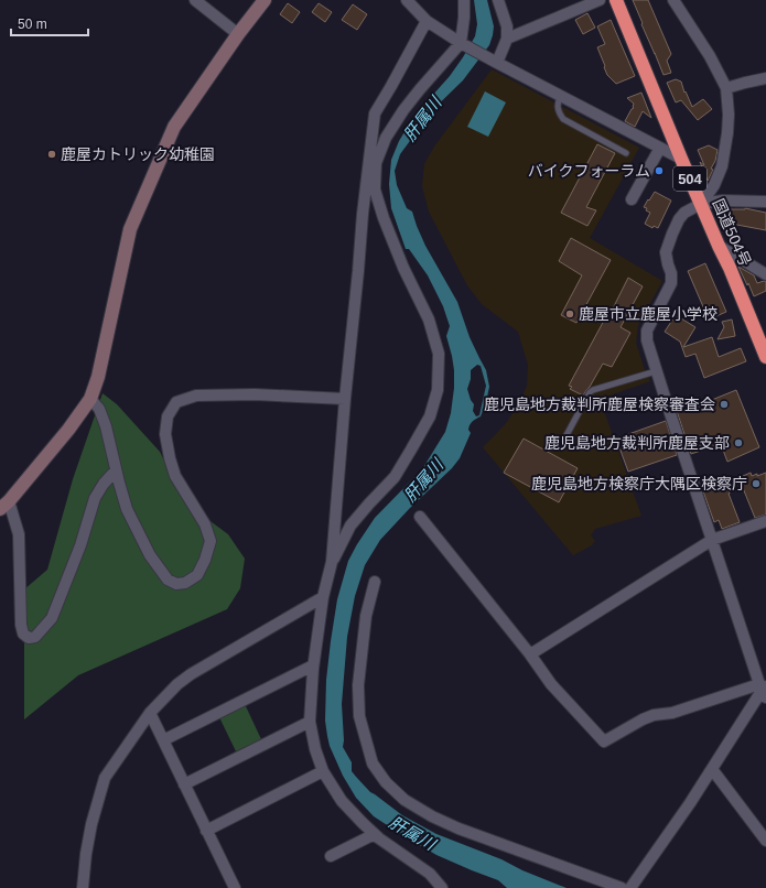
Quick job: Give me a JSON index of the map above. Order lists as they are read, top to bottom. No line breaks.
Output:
{"streets":{"highway":["504","国道504号"]},"water":["肝属川"],"places":["鹿屋カトリック幼稚園","バイクフォーラム","鹿屋市立鹿屋小学校","鹿児島地方裁判所鹿屋検察審査会","鹿児島地方裁判所鹿屋支部","鹿児島地方検察庁大隅区検察庁"],"scale_bar":"50 m"}
